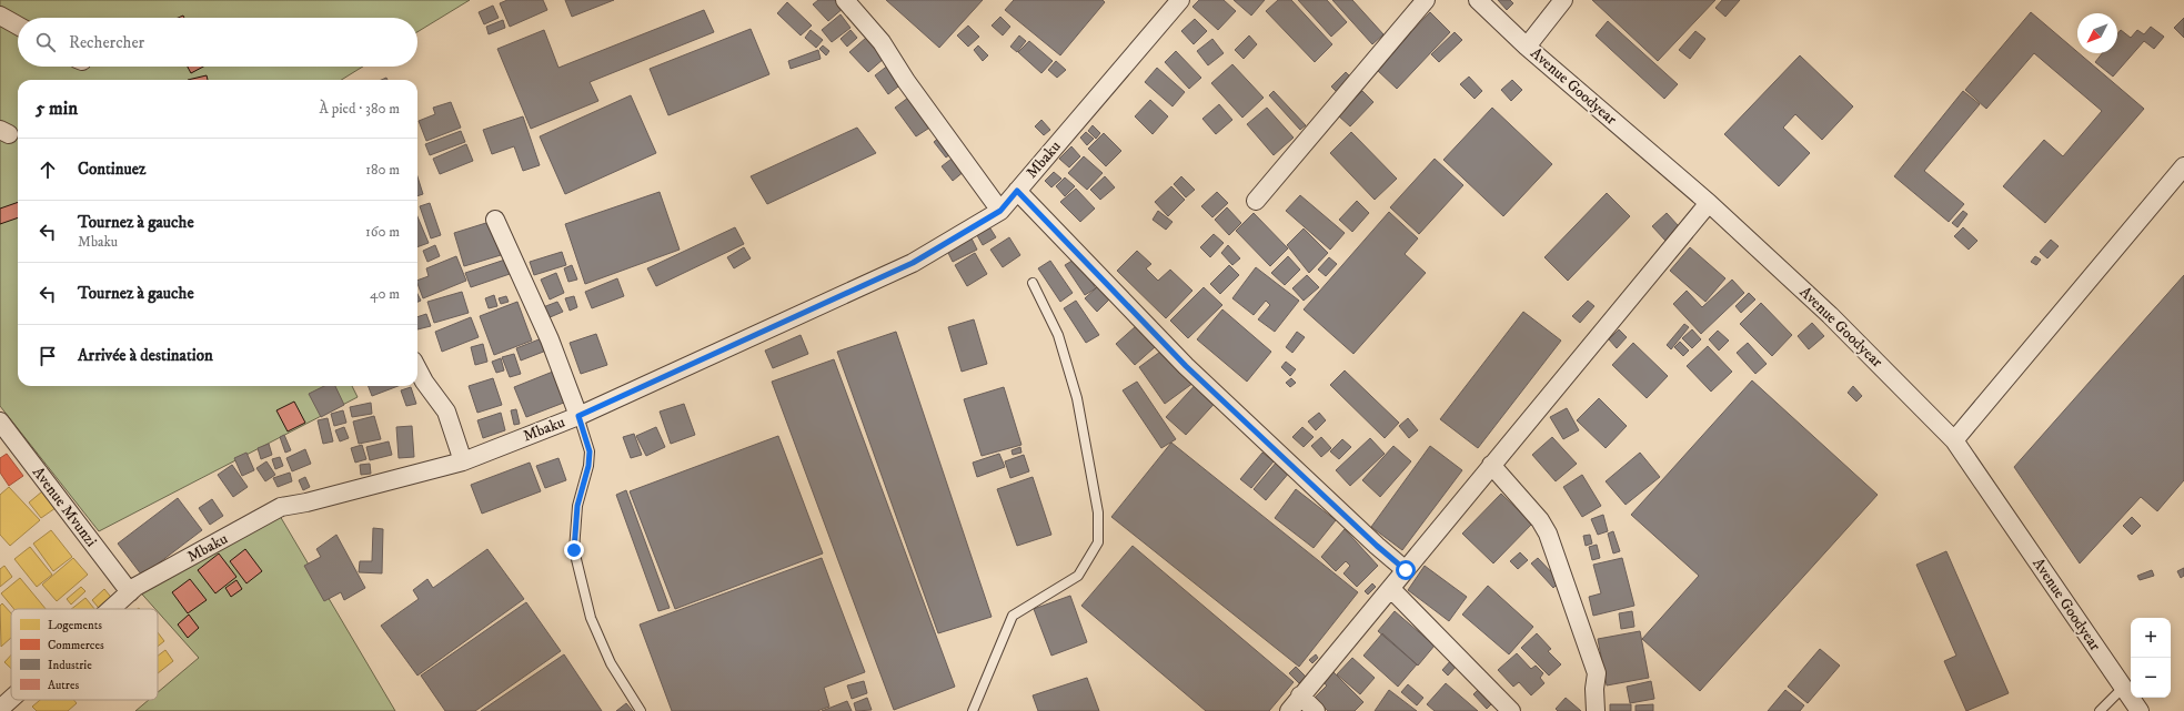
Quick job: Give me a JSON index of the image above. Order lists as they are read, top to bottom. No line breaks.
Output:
{"streets":{"street":["Avenue Goodyear","Mbaku","Avenue Mvunzi"]},"crossings":[["Mbaku","Avenue Mvunzi"]],"legend":["Logements","Commerces","Industrie","Autres"],"north":"bottom left","page":{"search":"Rechercher","heading":["5 min","À pied · 380 m"],"list":[["Continuez","180 m"],["Tournez à gauche","Mbaku","160 m"],["Tournez à gauche","40 m"],"Arrivée à destination"],"map_buttons":["+","−"]}}
